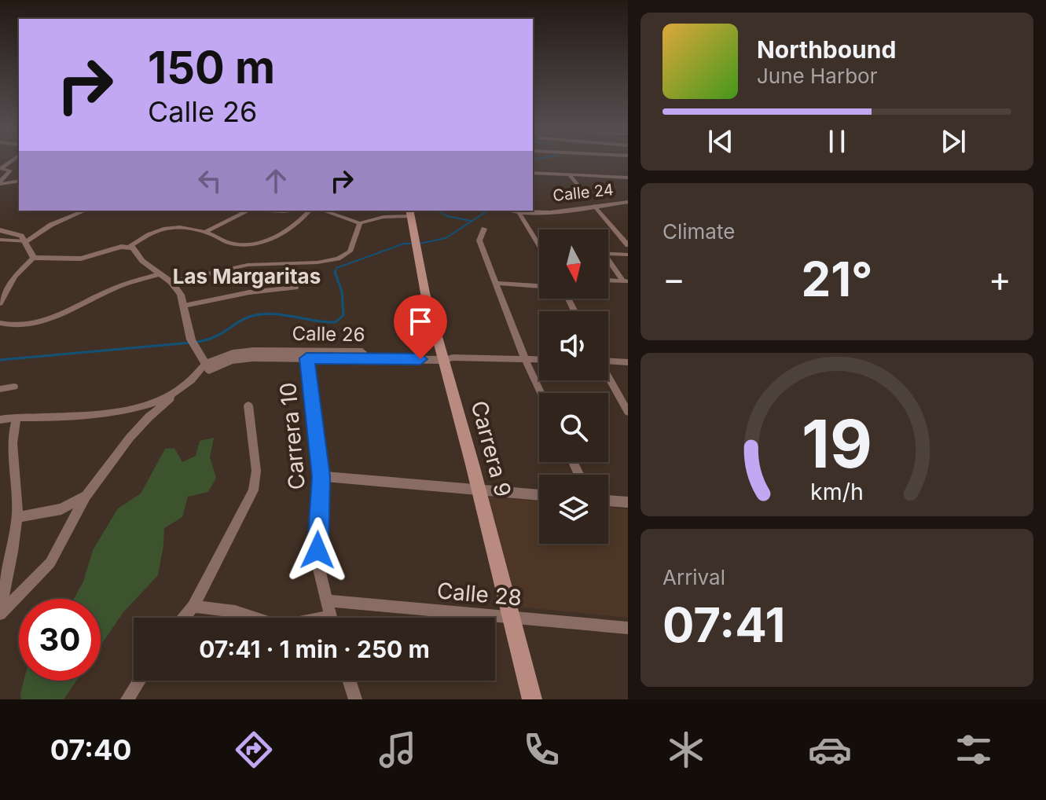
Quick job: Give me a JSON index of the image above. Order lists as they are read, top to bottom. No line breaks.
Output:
{"streets":{"main road":["Carrera 9"],"street":["Calle 24","Calle 26","Carrera 10","Calle 28"]},"crossings":[["Calle 26","Carrera 10"],["Calle 26","Carrera 9"],["Carrera 10","Calle 28"],["Carrera 9","Calle 28"]],"districts":["Las Margaritas"],"north":"bottom","page":{"turn":["150 m","Calle 26"],"song":["Northbound","June Harbor"],"tile":["Climate",["Arrival","07:41"]],"heat":["−","21°","+"],"limit":"30","trip":"07:41 · 1 min · 250 m","tabs":"07:40","gauge":["19","km/h"]}}
